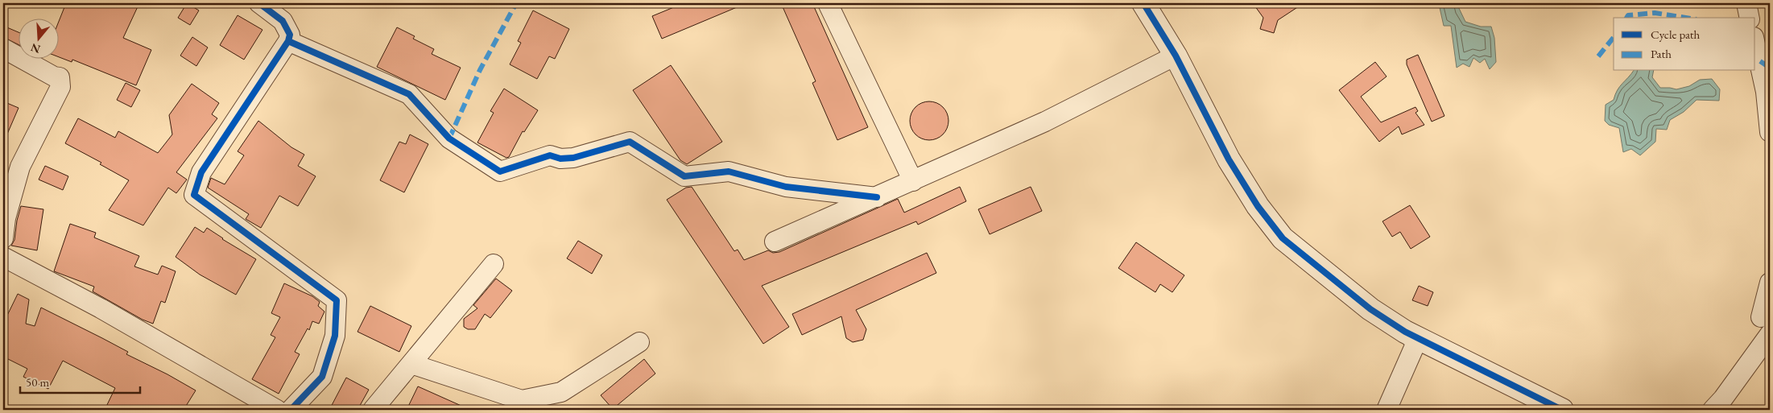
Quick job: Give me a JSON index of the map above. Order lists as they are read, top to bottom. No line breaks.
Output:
{"legend":["Cycle path","Path"],"scale_bar":"50 m","north":"bottom"}
